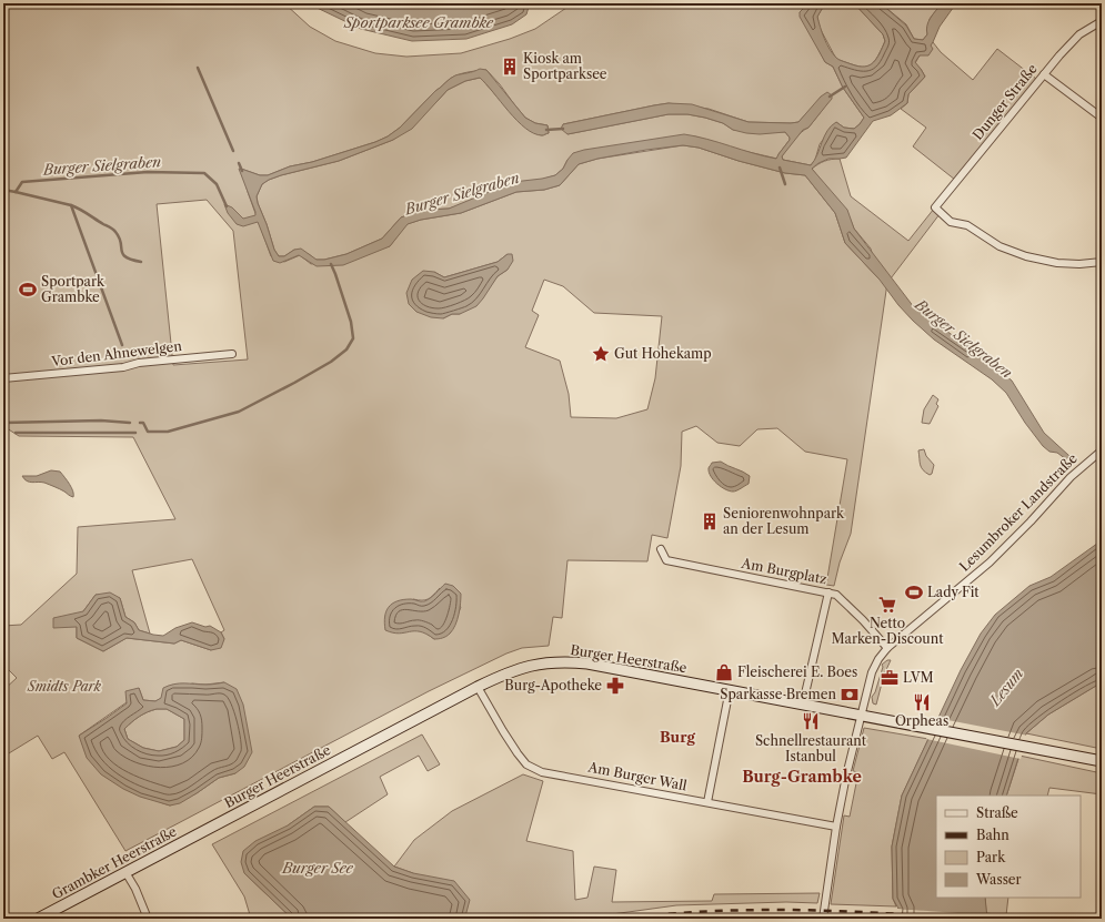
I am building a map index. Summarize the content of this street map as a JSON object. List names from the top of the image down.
{
  "streets": {
    "main road": ["Burger Heerstraße", "Grambker Heerstraße"],
    "street": [
      "Dunger Straße",
      "Vor den Ahnewelgen",
      "Lesumbroker Landstraße",
      "Am Burgplatz",
      "Am Burger Wall"
    ]
  },
  "crossings": [
    ["Lesumbroker Landstraße", "Am Burgplatz"],
    ["Lesumbroker Landstraße", "Burger Heerstraße"],
    ["Lesumbroker Landstraße", "Am Burger Wall"],
    ["Burger Heerstraße", "Am Burger Wall"],
    ["Burger Heerstraße", "Grambker Heerstraße"]
  ],
  "districts": ["Burg", "Burg-Grambke"],
  "water": [
    "Sportparksee Grambke",
    "Burger Sielgraben",
    "Lesum",
    "Burger See"
  ],
  "parks": ["Smidts Park"],
  "places": {
    "building": ["Kiosk am Sportparksee", "Seniorenwohnpark an der Lesum"],
    "sports": ["Sportpark Grambke", "Lady Fit"],
    "place": ["Gut Hohekamp"],
    "supermarket": ["Netto Marken-Discount"],
    "shop": ["Fleischerei E. Boes"],
    "office": ["LVM"],
    "pharmacy": ["Burg-Apotheke"],
    "bank": ["Sparkasse Bremen"],
    "restaurant": ["Orpheas", "Schnellrestaurant Istanbul"]
  },
  "legend": [
    "Straße",
    "Bahn",
    "Park",
    "Wasser"
  ]
}
